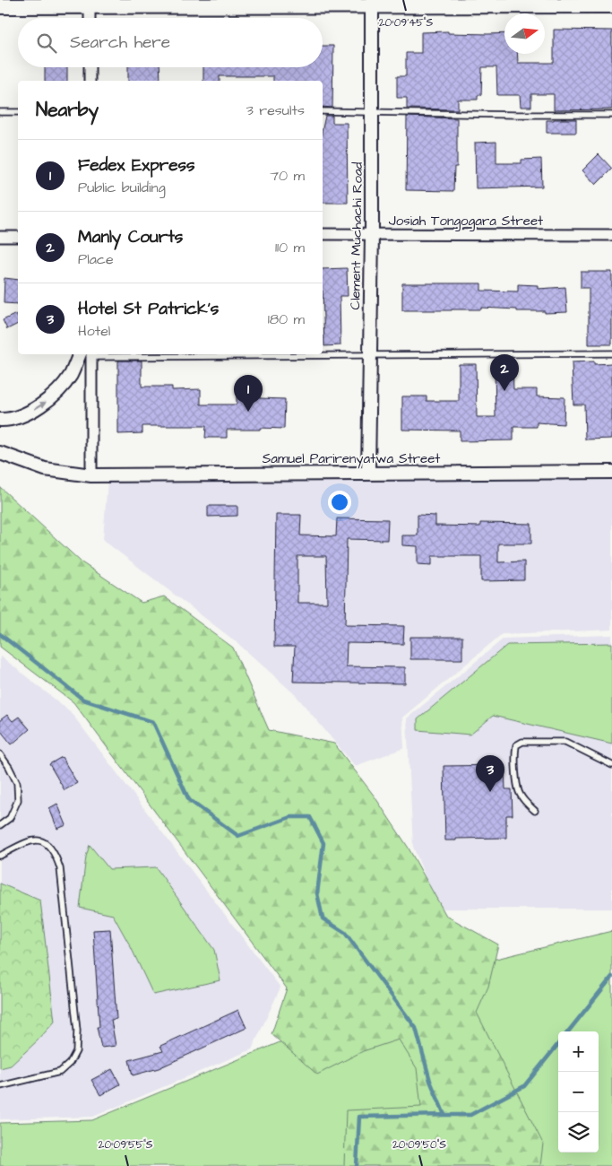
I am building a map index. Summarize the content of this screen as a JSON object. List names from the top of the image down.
{
  "streets": {
    "street": ["Josiah Tongogara Street", "Clement Muchachi Road", "Samuel Parirenyatwa Street"]
  },
  "crossings": [
    ["Josiah Tongogara Street", "Clement Muchachi Road"],
    ["Clement Muchachi Road", "Samuel Parirenyatwa Street"]
  ],
  "north": "right",
  "page": {
    "search": "Search here",
    "heading": ["Nearby", "3 results"],
    "list": [
      {
        "mark": "1",
        "name": "Fedex Express",
        "note": "Public building",
        "value": "70 m"
      },
      {
        "mark": "2",
        "name": "Manly Courts",
        "note": "Place",
        "value": "110 m"
      },
      {
        "mark": "3",
        "name": "Hotel St Patrick's",
        "note": "Hotel",
        "value": "180 m"
      }
    ],
    "pins": ["2", "1", "3"],
    "map_buttons": ["+", "−"]
  },
  "coordinates": ["20°09'45\"S", "20°09'55\"S", "20°09'50\"S"]
}
